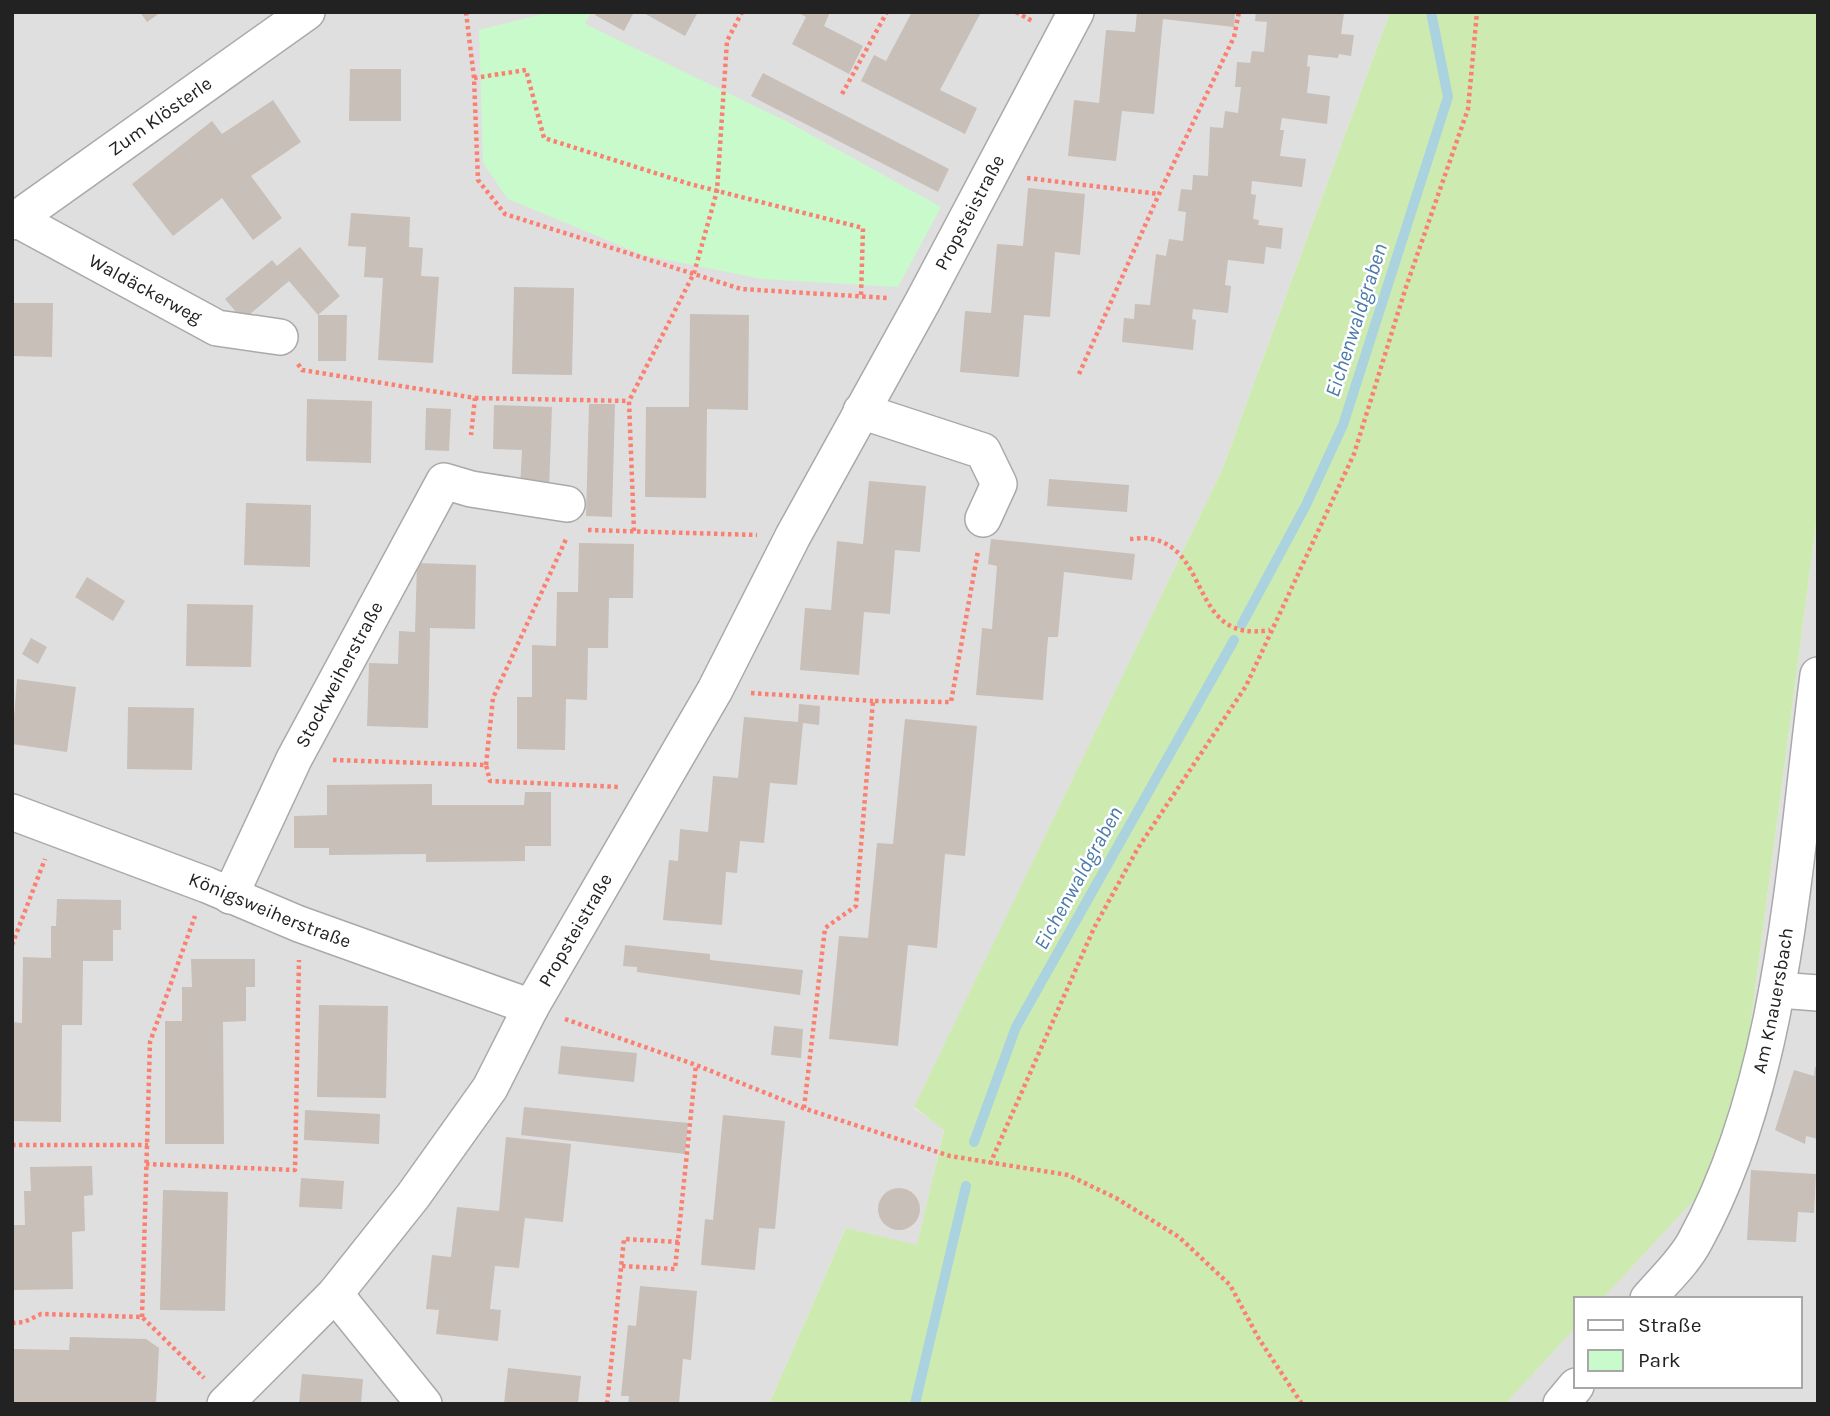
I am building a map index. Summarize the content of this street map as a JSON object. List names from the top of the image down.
{
  "streets": {
    "street": [
      "Zum Klösterle",
      "Propsteistraße",
      "Waldäckerweg",
      "Stockweiherstraße",
      "Königsweiherstraße",
      "Am Knauersbach"
    ]
  },
  "crossings": [
    ["Zum Klösterle", "Waldäckerweg"],
    ["Propsteistraße", "Königsweiherstraße"],
    ["Stockweiherstraße", "Königsweiherstraße"]
  ],
  "water": ["Eichenwaldgraben"],
  "legend": ["Straße", "Park"]
}
